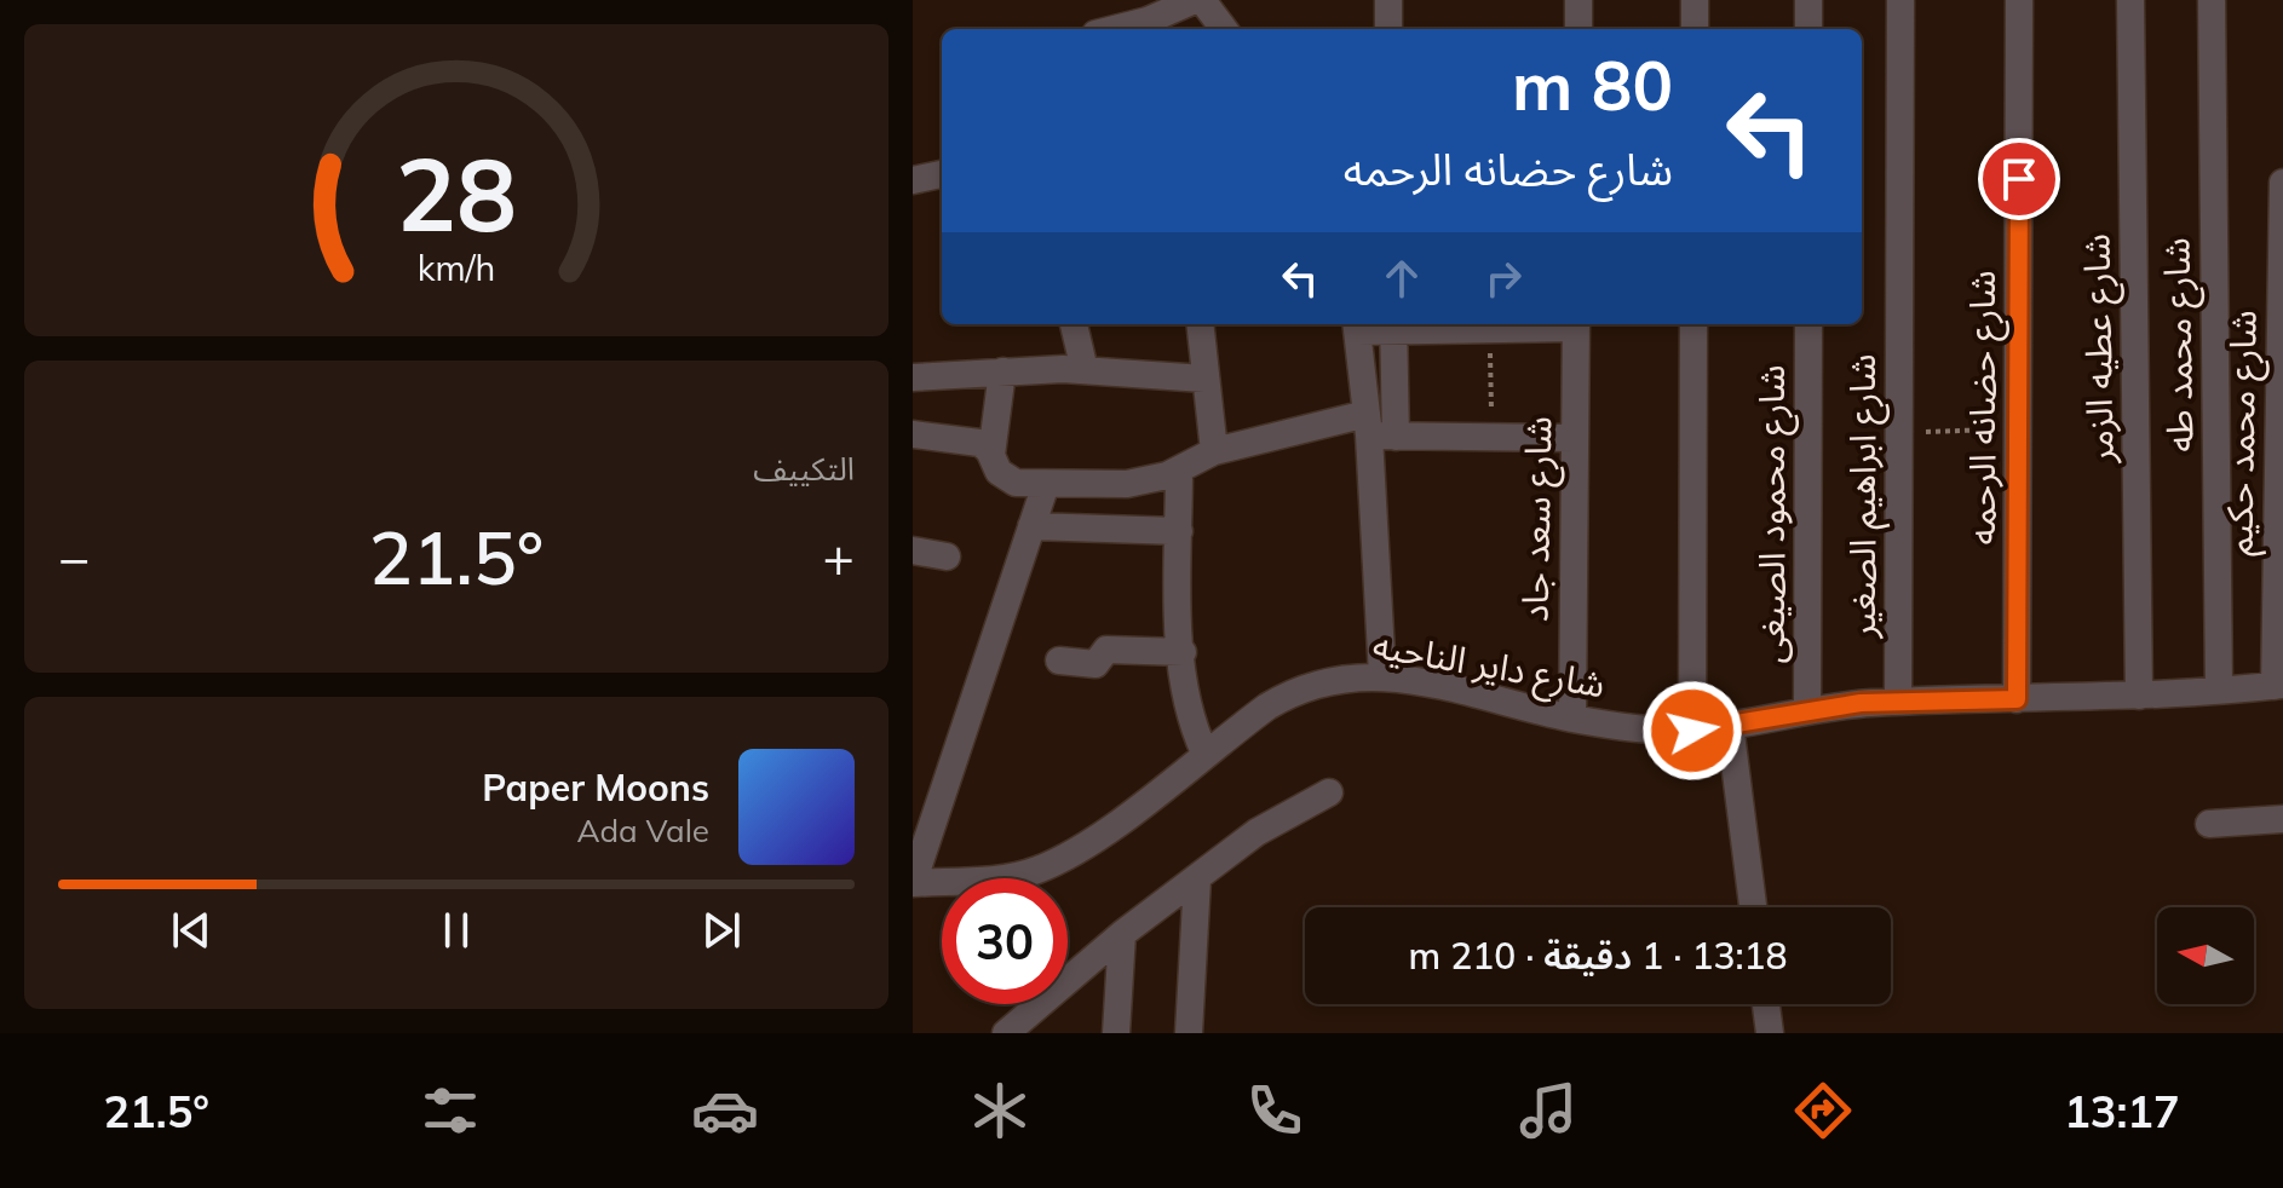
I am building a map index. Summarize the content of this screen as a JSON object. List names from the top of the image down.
{
  "streets": {
    "street": [
      "شارع محمد طه",
      "شارع عطيه الزمر",
      "شارع حضانه الرحمه",
      "شارع محمد حكيم",
      "شارع ابراهيم الصغير",
      "شارع محمود الصيغى",
      "شارع سعد جاد",
      "شارع داير الناحيه"
    ]
  },
  "crossings": [
    ["شارع محمد طه", "شارع داير الناحيه"],
    ["شارع عطيه الزمر", "شارع داير الناحيه"],
    ["شارع حضانه الرحمه", "شارع داير الناحيه"],
    ["شارع محمد حكيم", "شارع داير الناحيه"],
    ["شارع ابراهيم الصغير", "شارع داير الناحيه"],
    ["شارع محمود الصيغى", "شارع داير الناحيه"],
    ["شارع سعد جاد", "شارع داير الناحيه"]
  ],
  "north": "left",
  "page": {
    "turn": ["80 m", "شارع حضانه الرحمه"],
    "tile": "التكييف",
    "heat": ["−", "21.5°", "+"],
    "song": ["Paper Moons", "Ada Vale"],
    "limit": "30",
    "trip": "13:18 · 1 دقيقة · 210 m",
    "tabs": ["13:17", "21.5°"],
    "gauge": ["28", "km/h"]
  }
}
